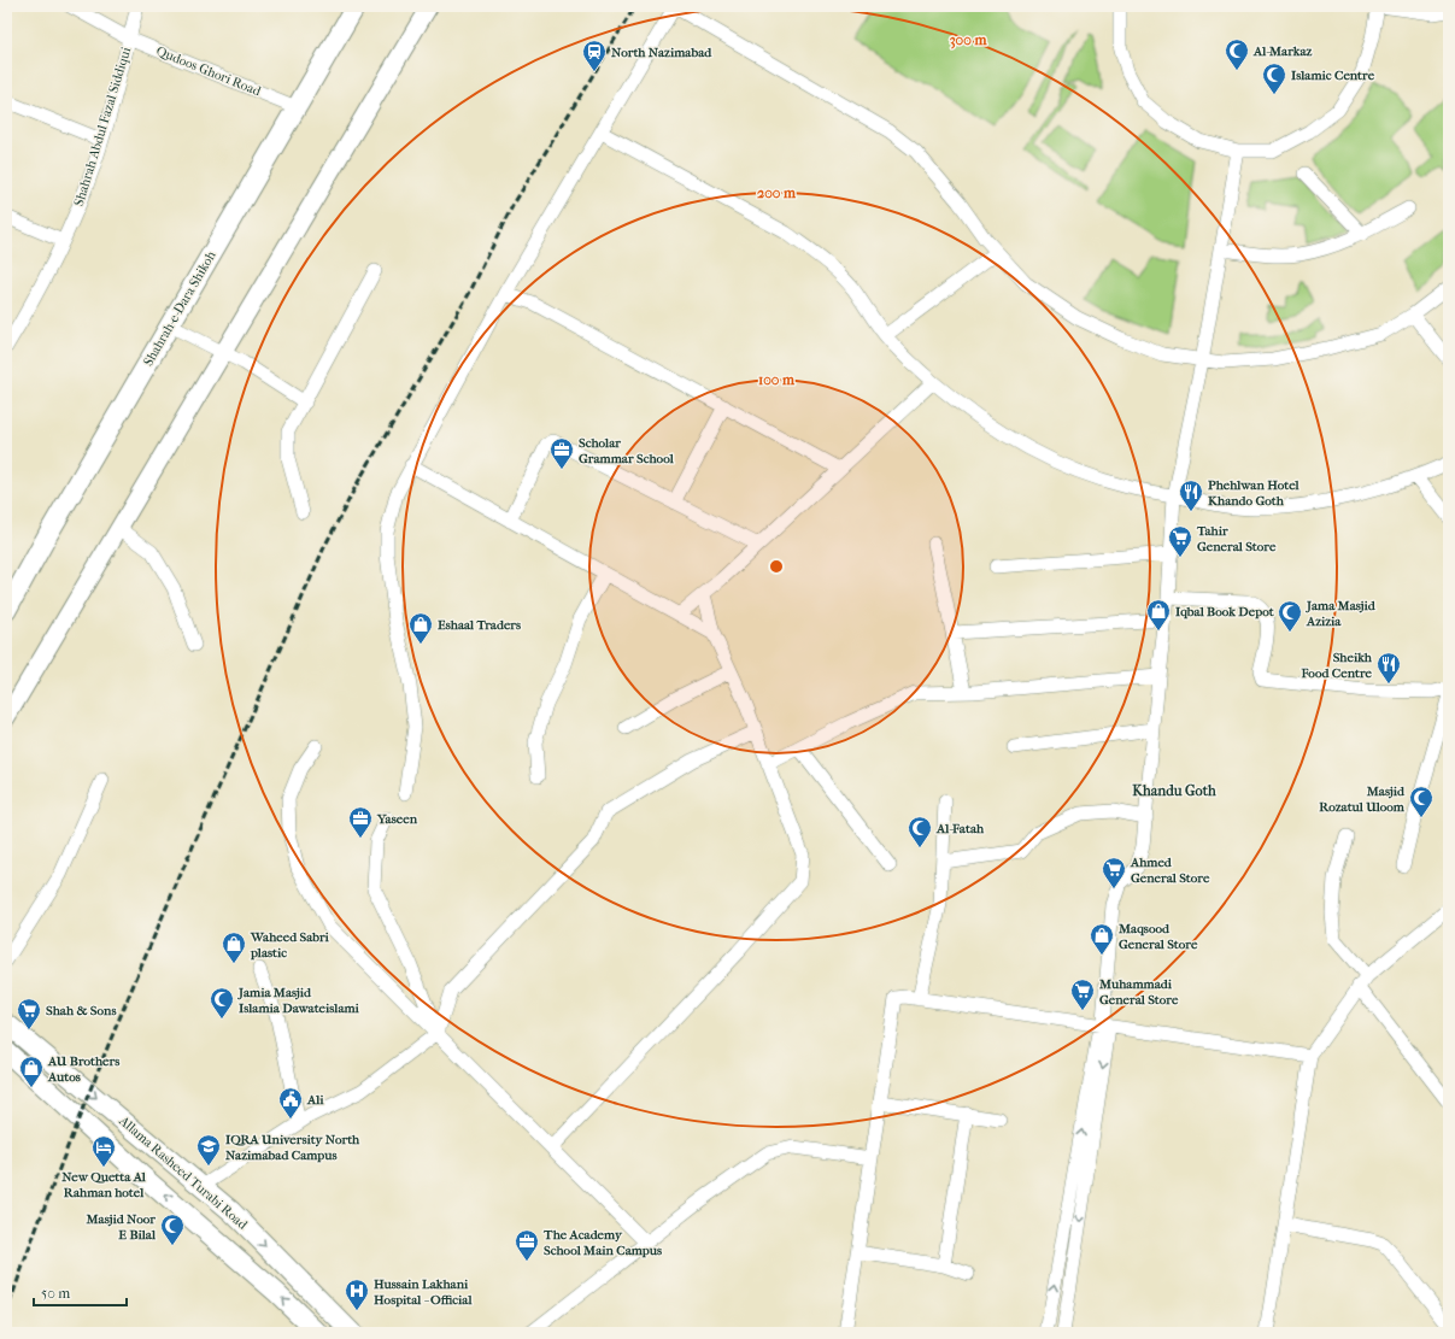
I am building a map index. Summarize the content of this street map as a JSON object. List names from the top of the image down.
{
  "streets": {
    "main road": ["Shahrah-e-Dara Shikoh", "Allama Rasheed Turabi Road"],
    "street": ["Qudoos Ghori Road", "Shahrah Abdul Fazal Siddiqui"]
  },
  "crossings": [
    ["Qudoos Ghori Road", "Shahrah Abdul Fazal Siddiqui"],
    ["Qudoos Ghori Road", "Shahrah-e-Dara Shikoh"]
  ],
  "districts": ["Khandu Goth"],
  "places": {
    "mosque": [
      "Al-Markaz",
      "Islamic Centre",
      "Jama Masjid Azizia",
      "Masjid Rozatul Uloom",
      "Al-Fatah",
      "Jamia Masjid Islamia Dawateislami",
      "Masjid Noor E Bilal"
    ],
    "station": ["North Nazimabad"],
    "office": ["Scholar Grammar School", "Yaseen", "The Academy School Main Campus"],
    "restaurant": ["Phehlwan Hotel Khando Goth", "Sheikh Food Centre"],
    "supermarket": [
      "Tahir General Store",
      "Ahmed General Store",
      "Muhammadi General Store",
      "Shah & Sons"
    ],
    "shop": [
      "Iqbal Book Depot",
      "Eshaal Traders",
      "Maqsood General Store",
      "Waheed Sabri plastic",
      "AU Brothers Autos"
    ],
    "public building": ["Ali"],
    "school or university": ["IQRA University North Nazimabad Campus"],
    "hotel": ["New Quetta Al Rahman hotel"],
    "hospital": ["Hussain Lakhani Hospital - Official"]
  },
  "scale_bar": "50 m",
  "rings": ["300 m", "200 m", "100 m"]
}
